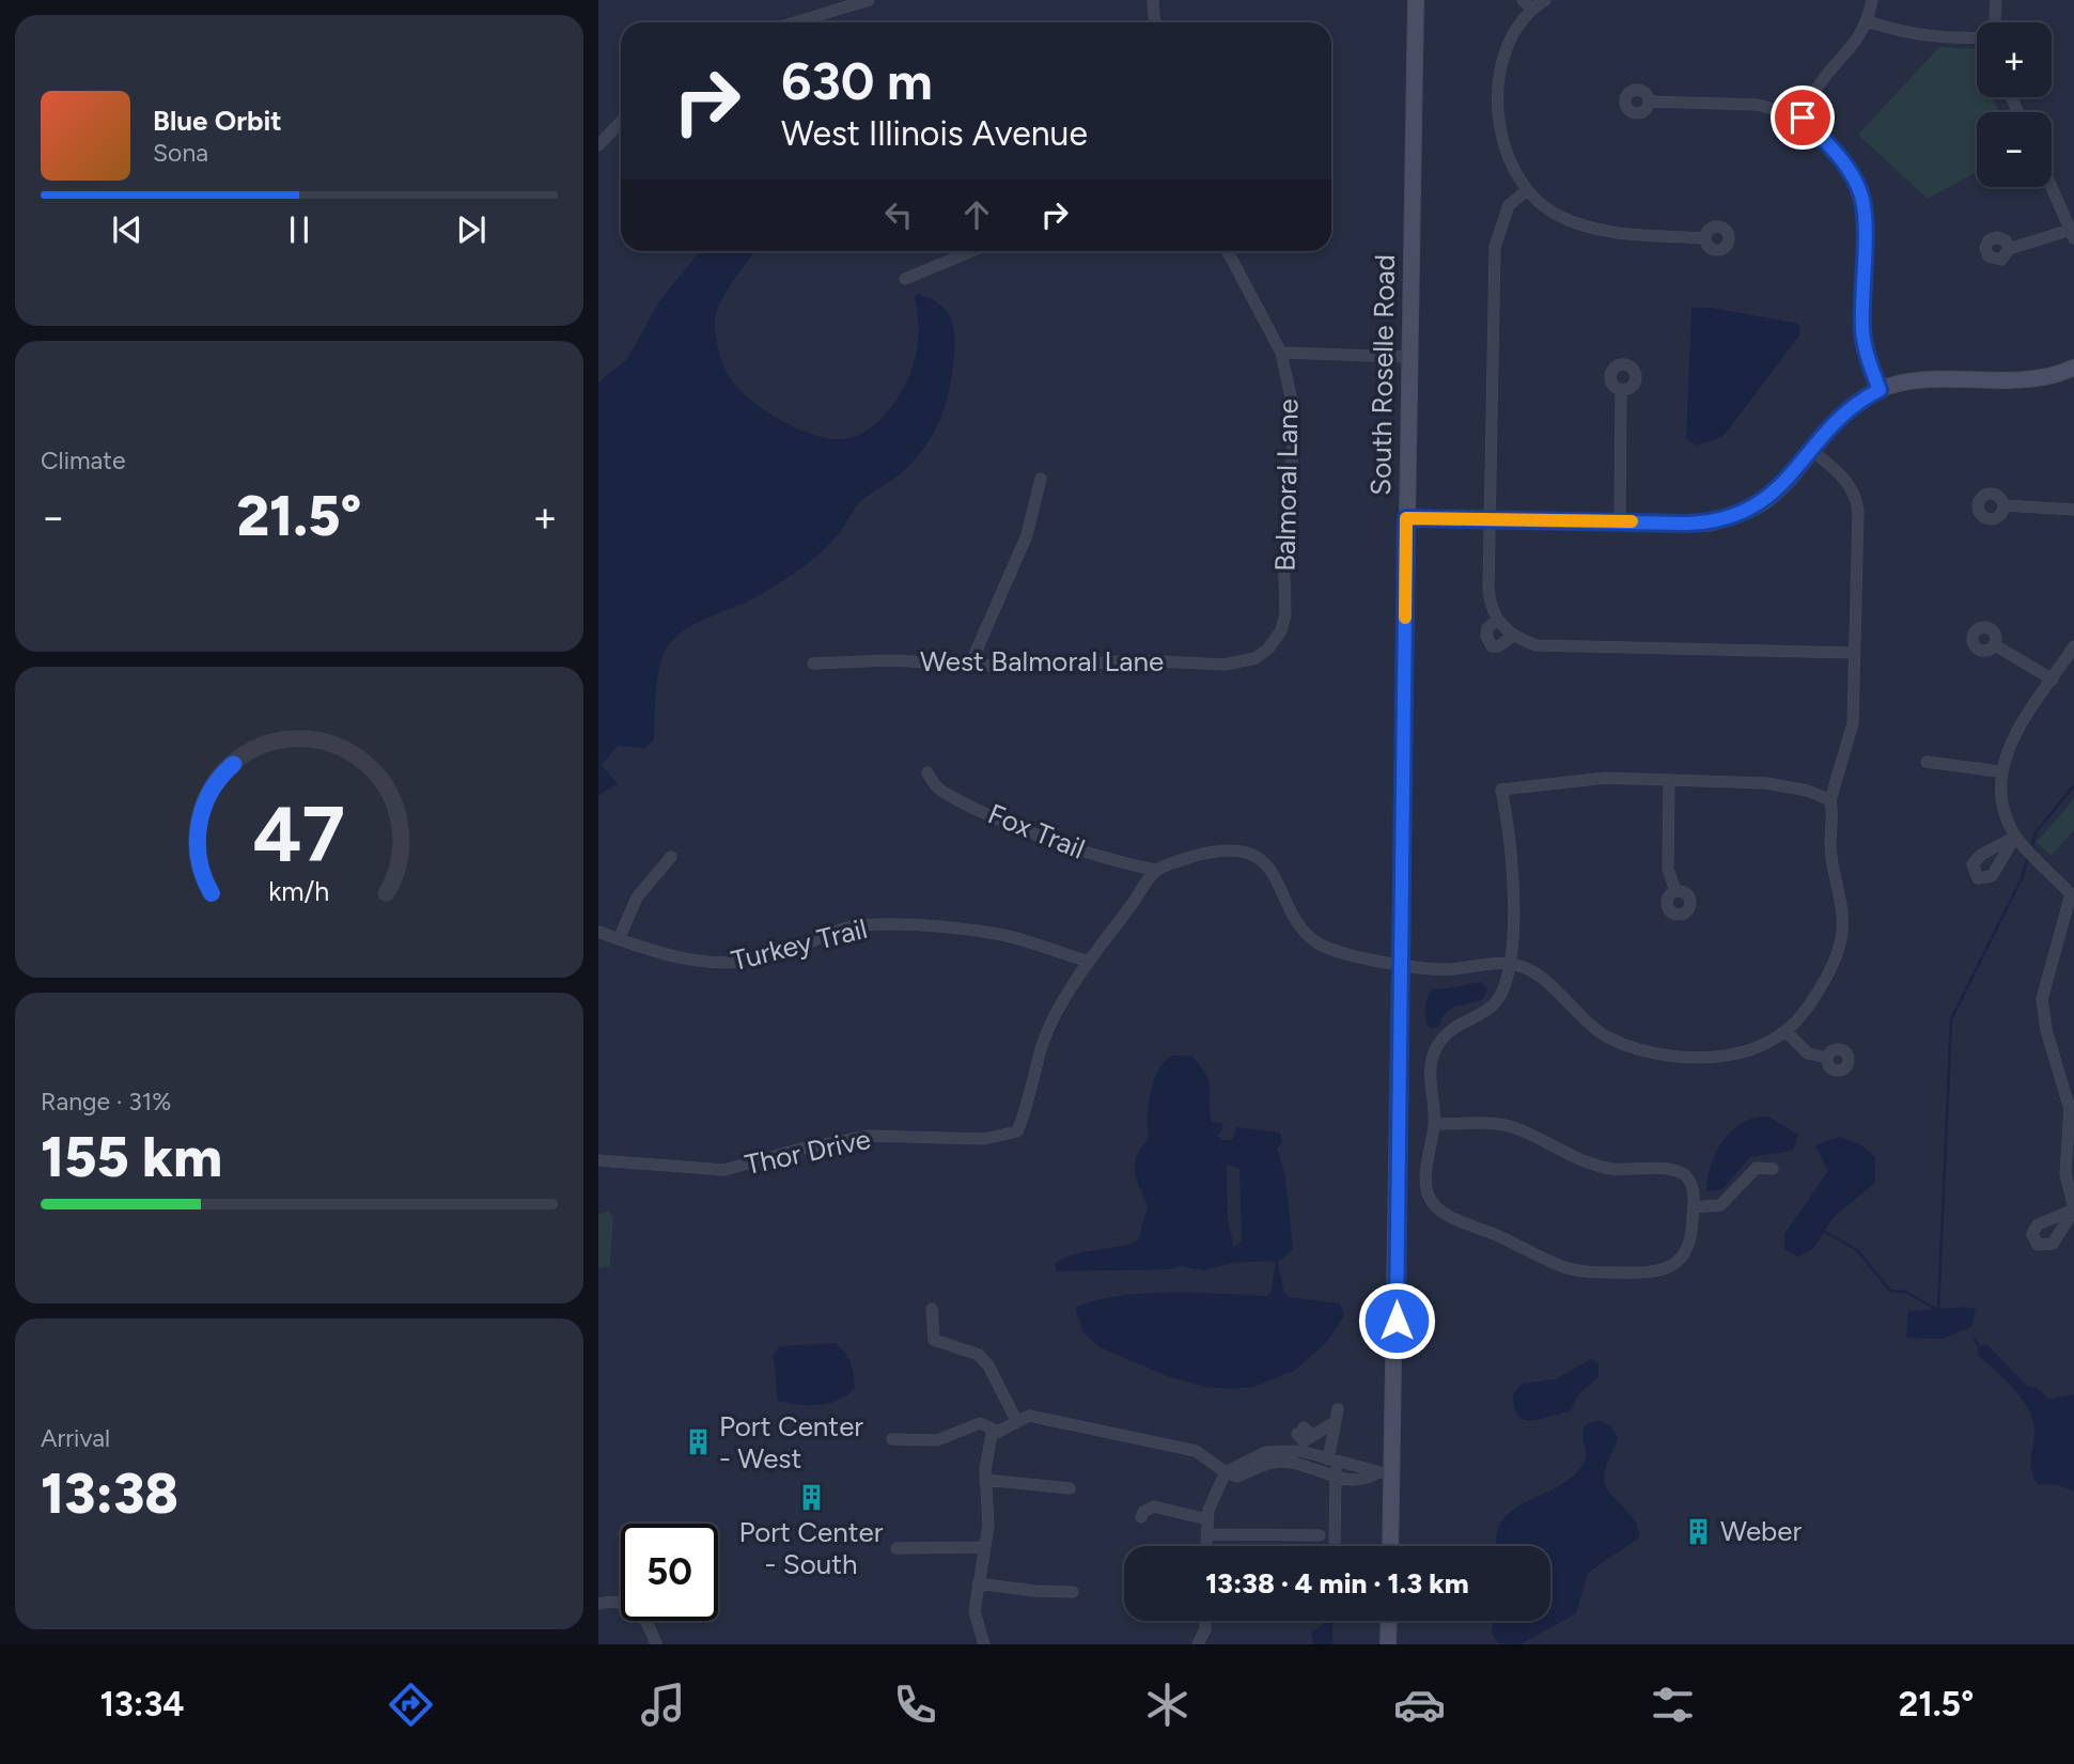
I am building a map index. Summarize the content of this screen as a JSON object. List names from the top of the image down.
{
  "streets": {
    "main road": ["South Roselle Road"],
    "street": [
      "Balmoral Lane",
      "West Balmoral Lane",
      "Fox Trail",
      "Turkey Trail",
      "Thor Drive"
    ]
  },
  "crossings": [
    ["Balmoral Lane", "West Balmoral Lane"],
    ["Turkey Trail", "Thor Drive"]
  ],
  "places": {
    "building": ["Port Center - West", "Port Center - South", "Weber"]
  },
  "page": {
    "map_buttons": ["+", "−"],
    "turn": ["630 m", "West Illinois Avenue"],
    "song": ["Blue Orbit", "Sona"],
    "tile": [
      "Climate",
      ["Range · 31%", "155 km"],
      ["Arrival", "13:38"]
    ],
    "heat": ["−", "21.5°", "+"],
    "limit": "50",
    "trip": "13:38 · 4 min · 1.3 km",
    "tabs": ["13:34", "21.5°"],
    "gauge": ["47", "km/h"]
  }
}
